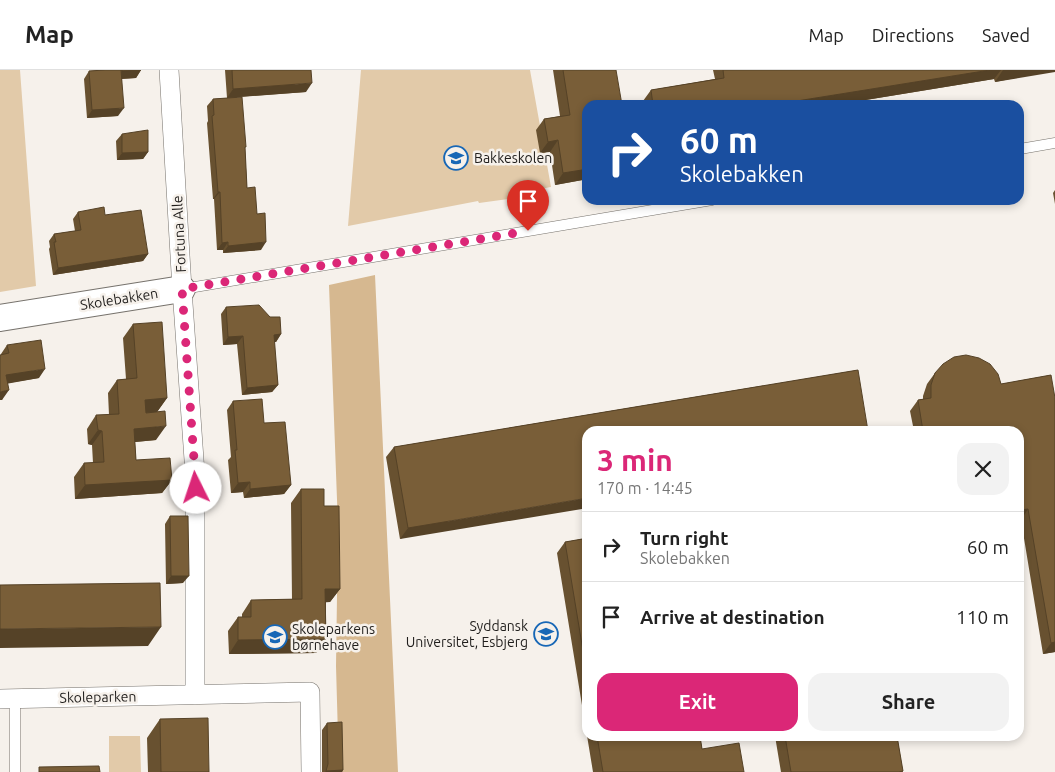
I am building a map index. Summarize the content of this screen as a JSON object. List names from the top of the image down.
{
  "streets": {
    "street": ["Fortuna Alle", "Skolebakken", "Skoleparken"]
  },
  "crossings": [
    ["Fortuna Alle", "Skolebakken"]
  ],
  "places": {
    "school or university": ["Bakkeskolen", "Syddansk Universitet, Esbjerg", "Skoleparkens børnehave"]
  },
  "page": {
    "header": "Map",
    "nav": ["Map", "Directions", "Saved"],
    "turn": ["60 m", "Skolebakken"],
    "heading": ["3 min", "170 m · 14:45"],
    "list": [
      {
        "name": "Turn right",
        "note": "Skolebakken",
        "value": "60 m"
      },
      {
        "name": "Arrive at destination",
        "value": "110 m"
      }
    ],
    "buttons": ["Exit", "Share"]
  }
}
